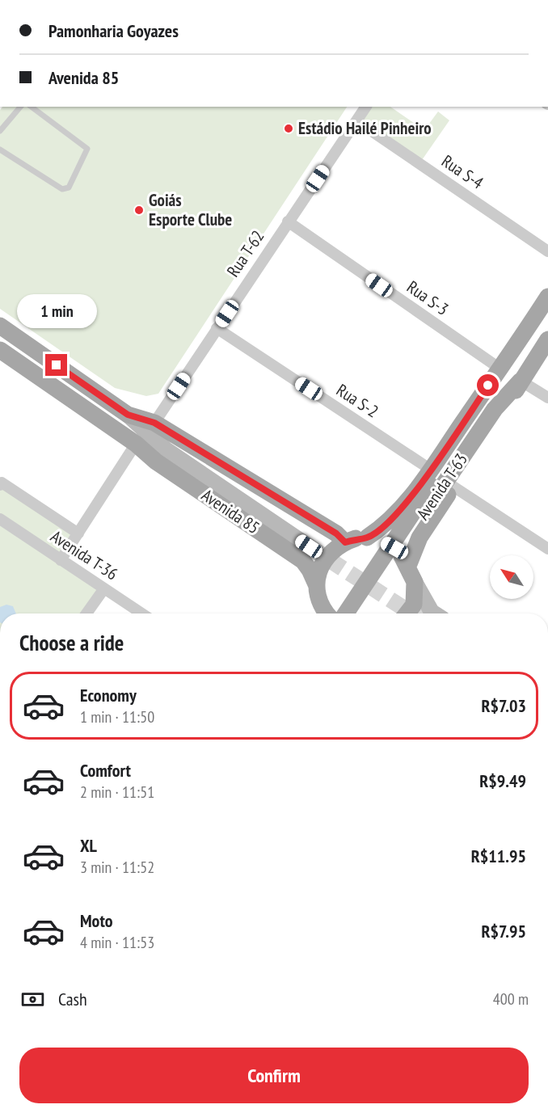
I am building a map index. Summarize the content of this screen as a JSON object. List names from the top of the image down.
{
  "streets": {
    "main road": ["Avenida T-63", "Avenida 85"],
    "street": [
      "Rua S-4",
      "Rua T-62",
      "Rua S-3",
      "Rua S-2",
      "Avenida T-36"
    ]
  },
  "crossings": [
    ["Rua S-4", "Rua T-62"],
    ["Rua T-62", "Rua S-3"],
    ["Rua T-62", "Rua S-2"],
    ["Rua T-62", "Avenida 85"],
    ["Rua S-3", "Avenida T-63"],
    ["Rua S-2", "Avenida T-63"]
  ],
  "places": ["Estádio Hailé Pinheiro", "Goiás Esporte Clube"],
  "north": "top left",
  "page": {
    "banner": ["Pamonharia Goyazes", "Avenida 85"],
    "bubble": "1 min",
    "heading": "Choose a ride",
    "list": [
      {
        "name": "Economy",
        "note": "1 min · 11:50",
        "value": "R$7.03"
      },
      {
        "name": "Comfort",
        "note": "2 min · 11:51",
        "value": "R$9.49"
      },
      {
        "name": "XL",
        "note": "3 min · 11:52",
        "value": "R$11.95"
      },
      {
        "name": "Moto",
        "note": "4 min · 11:53",
        "value": "R$7.95"
      }
    ],
    "pay": ["Cash", "400 m"],
    "buttons": "Confirm"
  }
}
